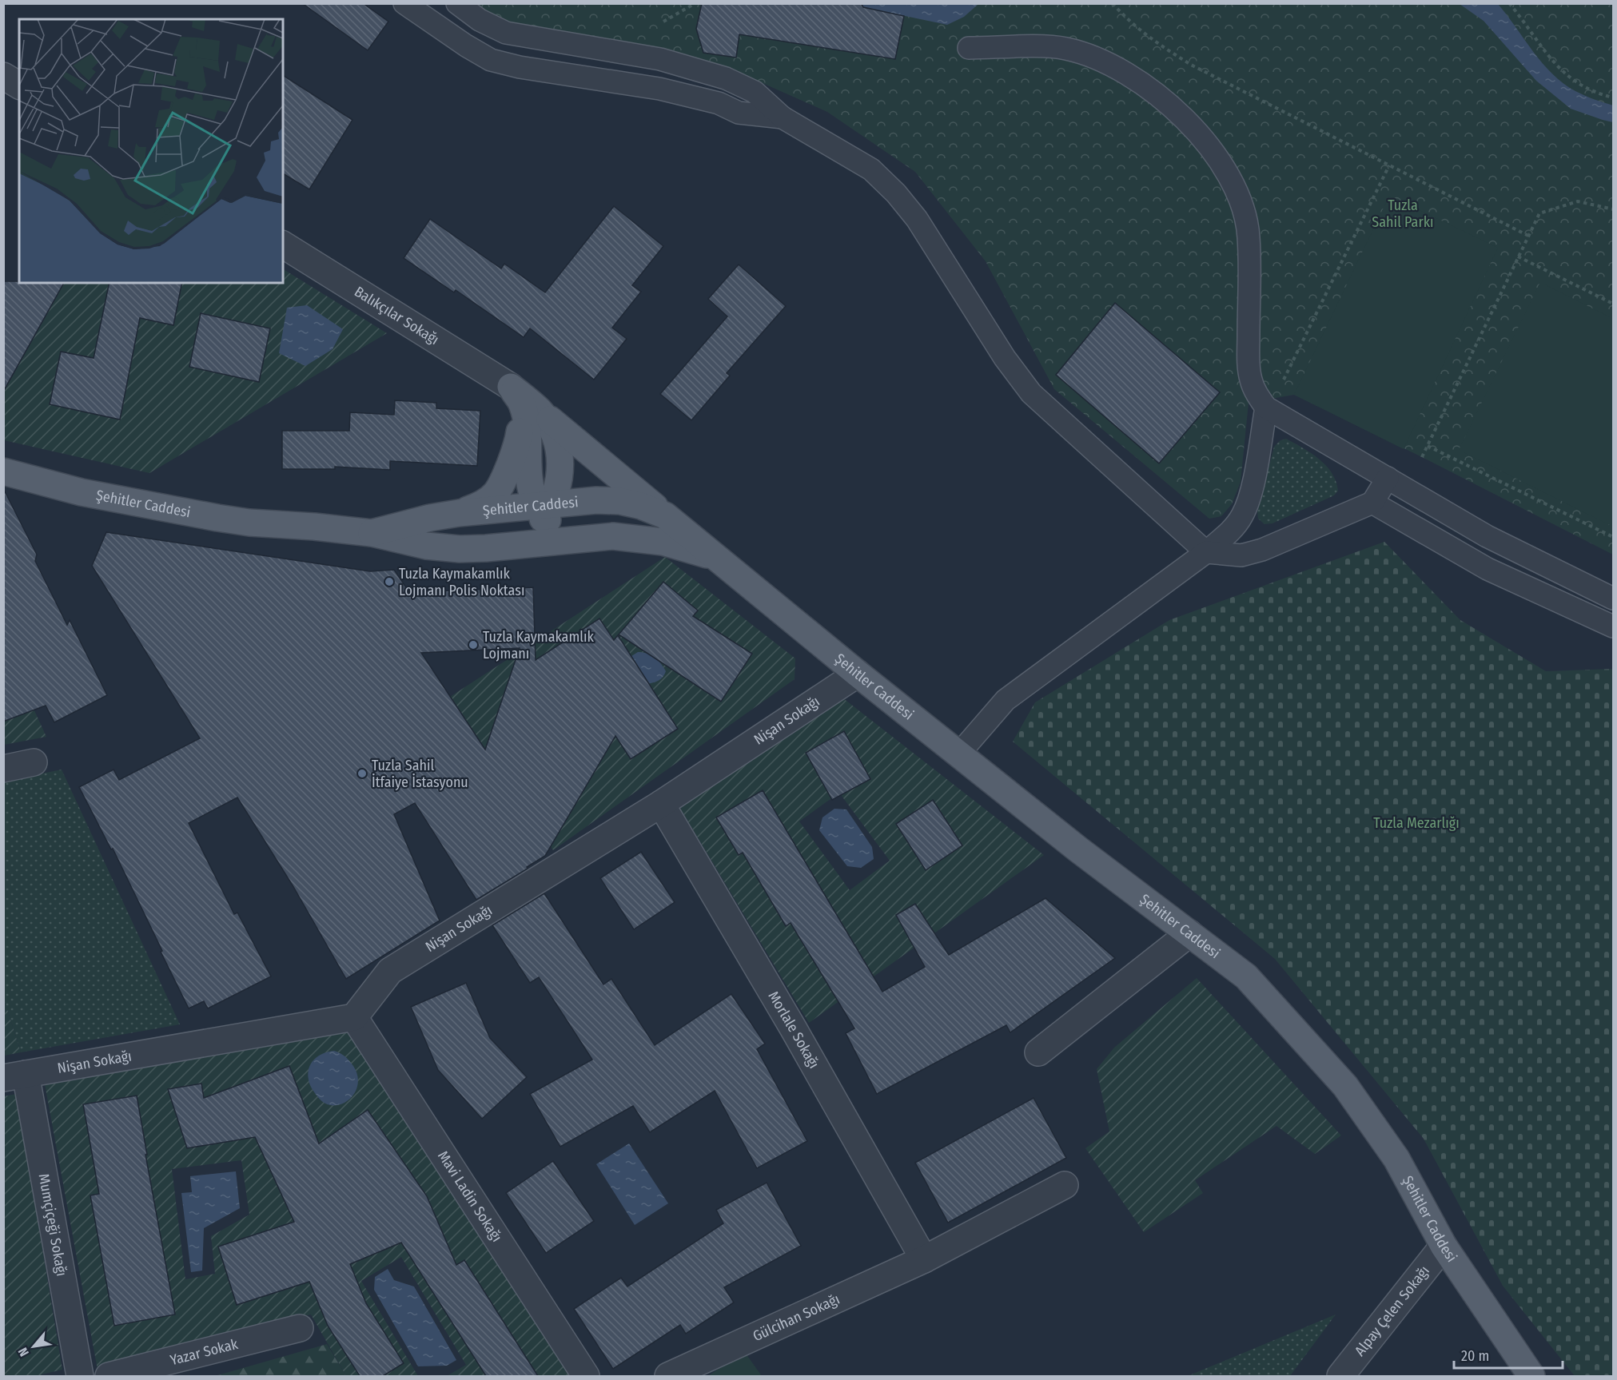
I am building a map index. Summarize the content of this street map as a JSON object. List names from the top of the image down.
{
  "streets": {
    "main road": ["Şehitler Caddesi"],
    "street": [
      "Balıkçılar Sokağı",
      "Nişan Sokağı",
      "Morlale Sokağı",
      "Mavi Ladin Sokağı",
      "Mumçiçeği Sokağı",
      "Alpay Çelen Sokağı",
      "Gülcihan Sokağı",
      "Yazar Sokak"
    ]
  },
  "crossings": [
    ["Şehitler Caddesi", "Nişan Sokağı"],
    ["Şehitler Caddesi", "Alpay Çelen Sokağı"],
    ["Nişan Sokağı", "Morlale Sokağı"],
    ["Nişan Sokağı", "Mavi Ladin Sokağı"],
    ["Nişan Sokağı", "Mumçiçeği Sokağı"],
    ["Morlale Sokağı", "Gülcihan Sokağı"]
  ],
  "parks": ["Tuzla Sahil Parkı", "Tuzla Mezarlığı"],
  "places": ["Tuzla Kaymakamlık Lojmanı Polis Noktası", "Tuzla Kaymakamlık Lojmanı", "Tuzla Sahil İtfaiye İstasyonu"],
  "scale_bar": "20 m",
  "north": "bottom left"
}
